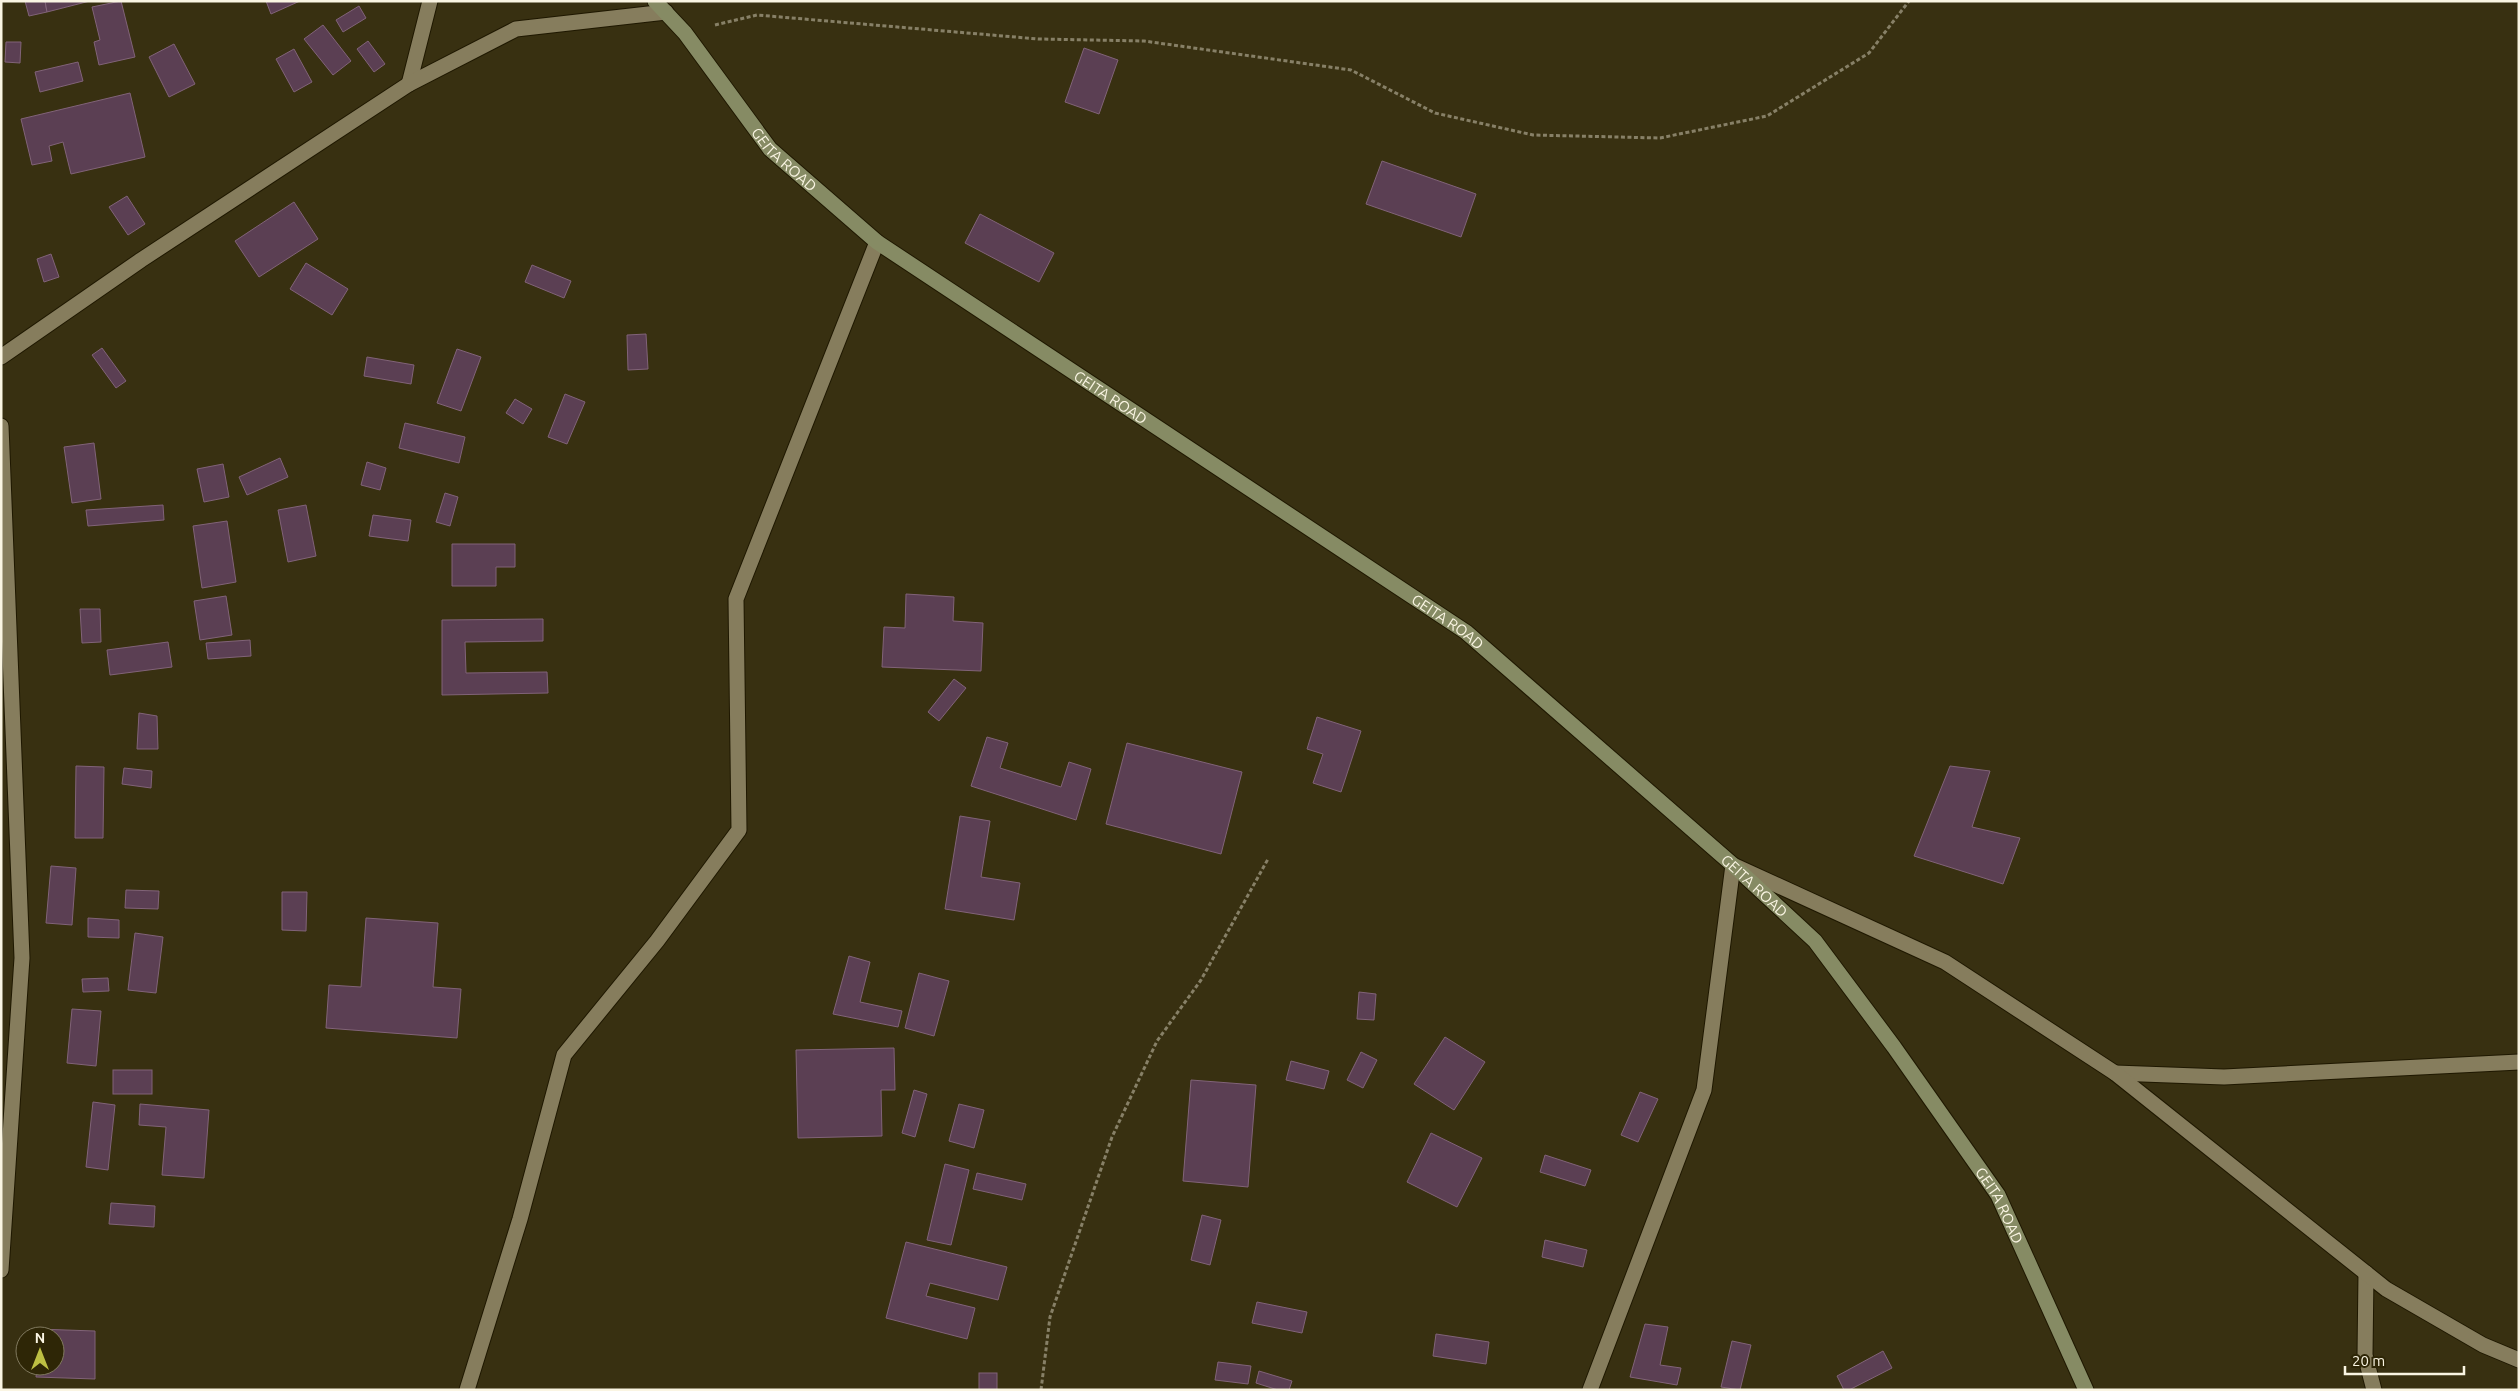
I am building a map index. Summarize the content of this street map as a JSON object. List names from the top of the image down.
{
  "streets": {
    "main road": ["GEITA ROAD"]
  },
  "scale_bar": "20 m",
  "north": "top"
}
